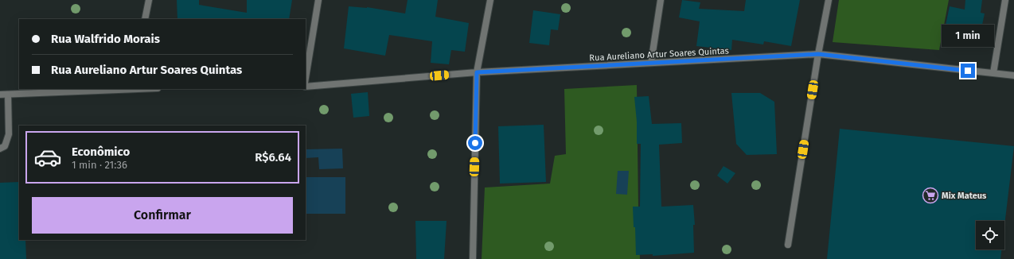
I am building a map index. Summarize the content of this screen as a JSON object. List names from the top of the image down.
{
  "streets": {
    "street": ["Rua Aureliano Artur Soares Quintas"]
  },
  "places": {
    "supermarket": ["Mix Mateus"]
  },
  "page": {
    "banner": ["Rua Walfrido Morais", "Rua Aureliano Artur Soares Quintas"],
    "bubble": "1 min",
    "list": [
      {
        "name": "Econômico",
        "note": "1 min · 21:36",
        "value": "R$6.64"
      }
    ],
    "buttons": "Confirmar"
  }
}
